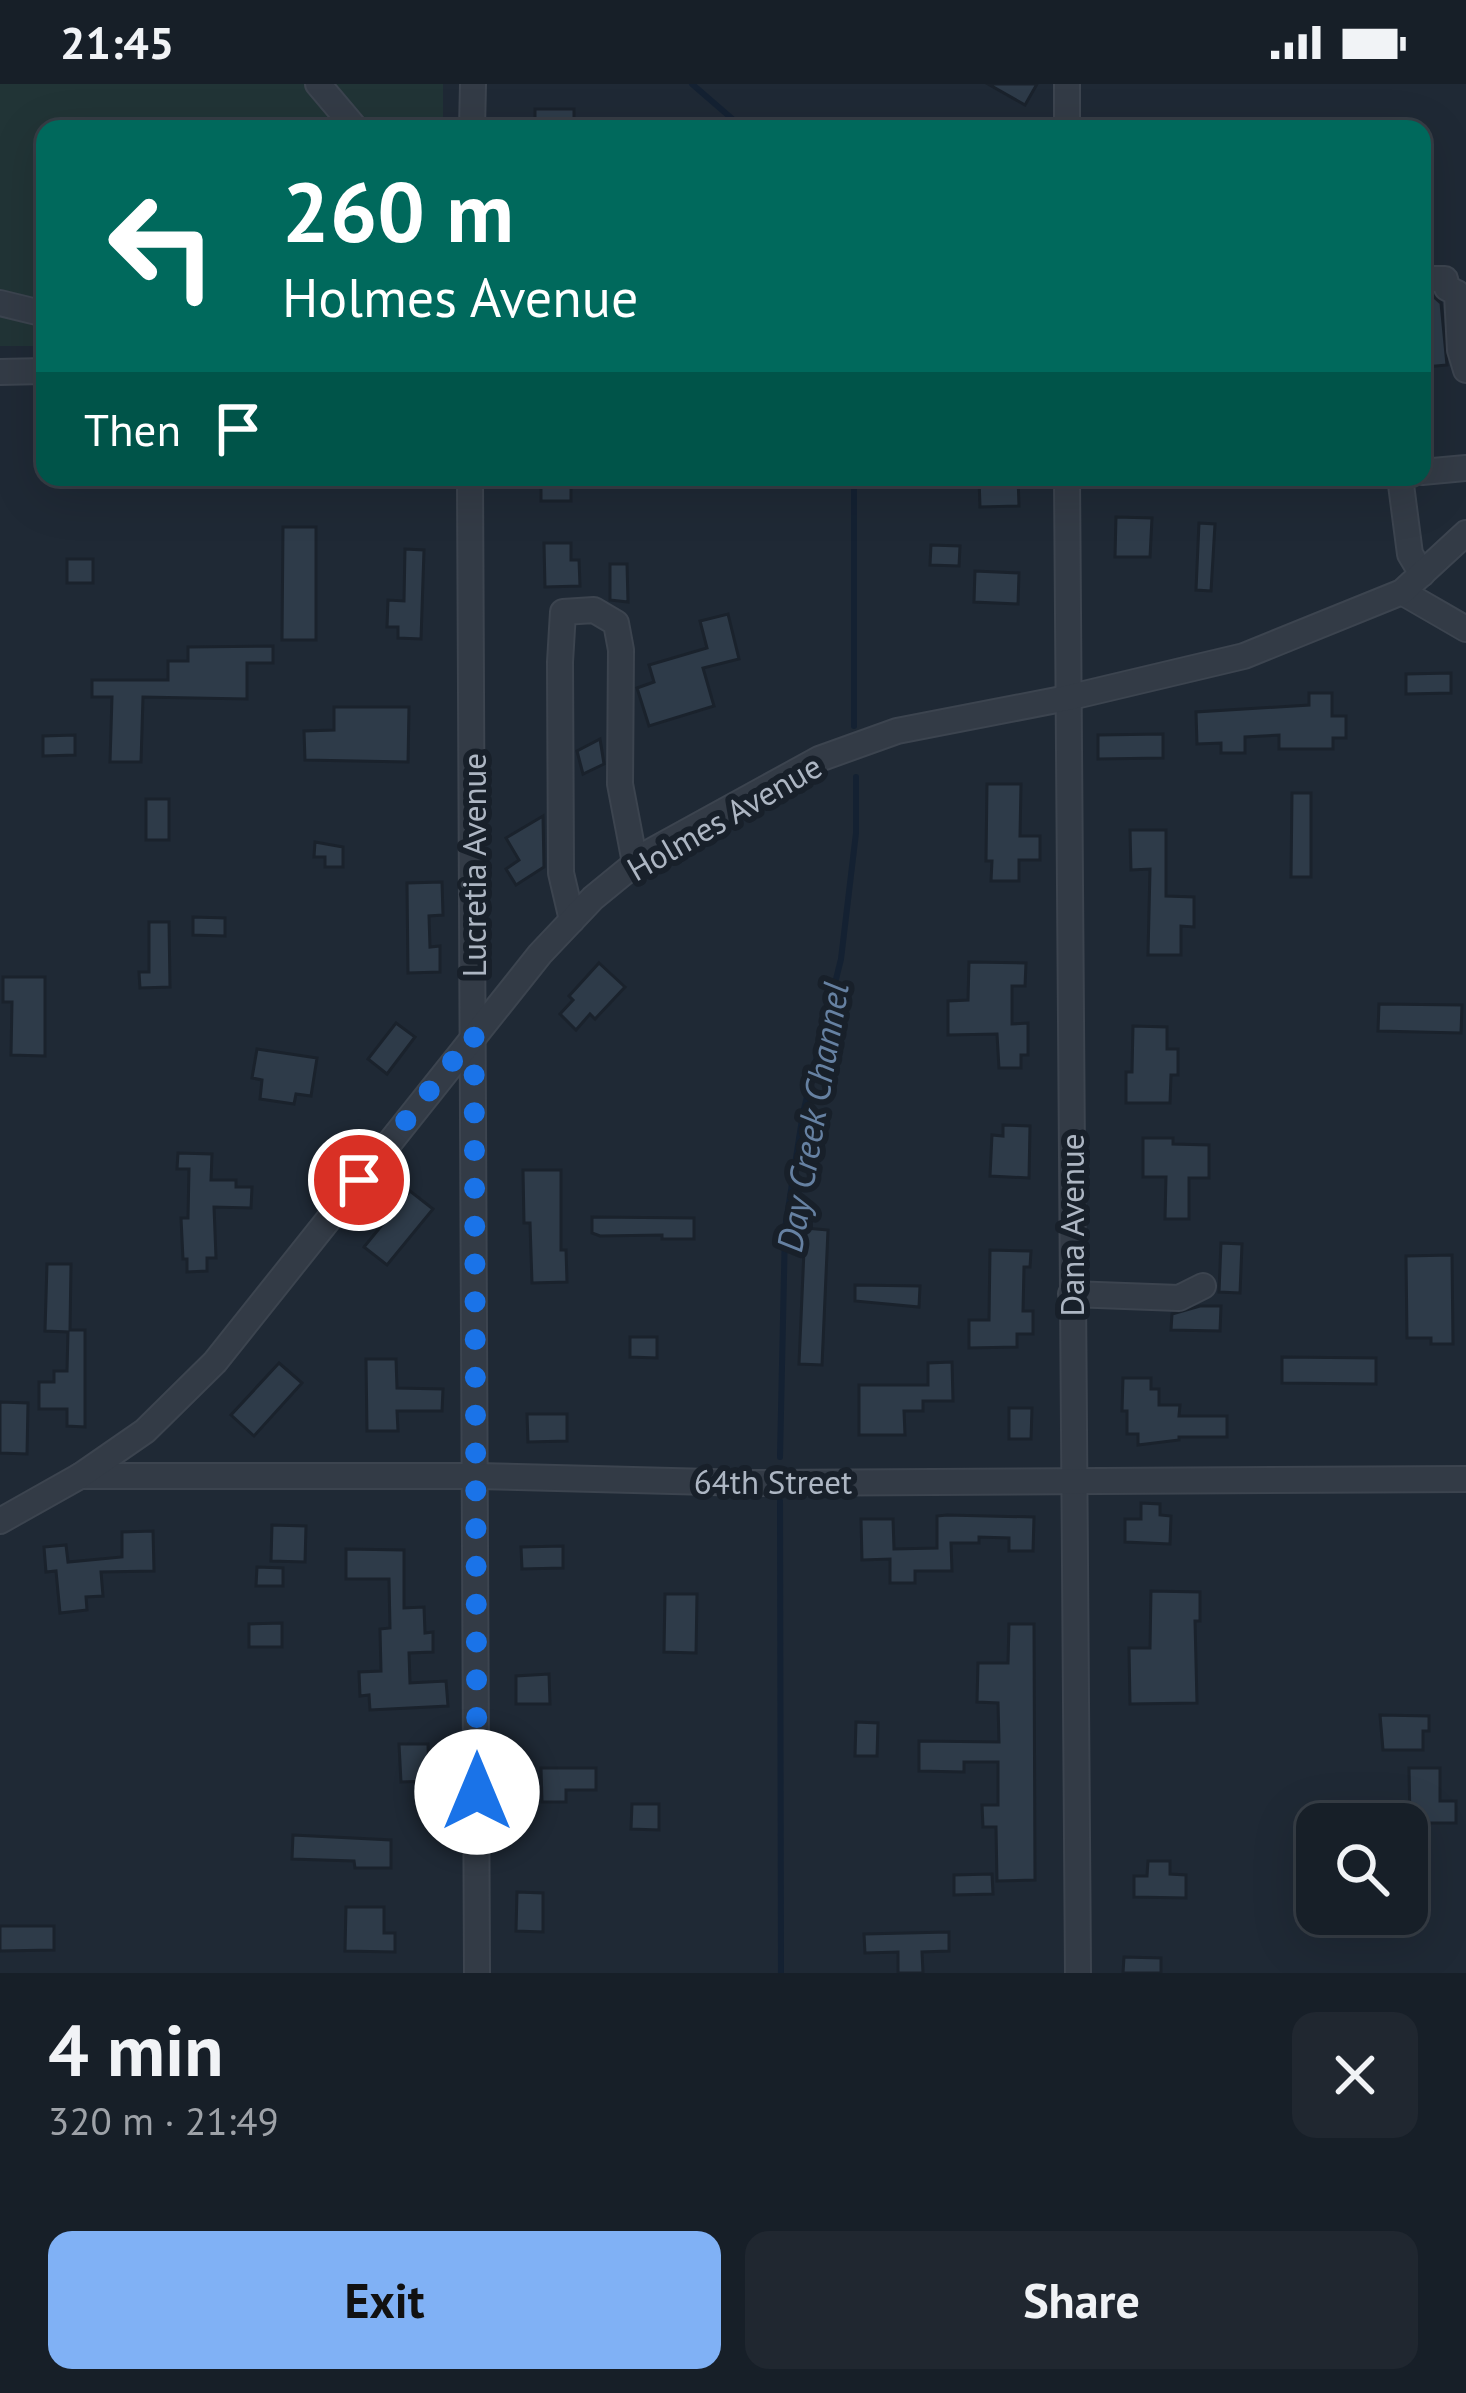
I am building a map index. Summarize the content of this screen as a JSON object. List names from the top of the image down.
{
  "streets": {
    "street": [
      "Holmes Avenue",
      "Lucretia Avenue",
      "Dana Avenue",
      "64th Street"
    ]
  },
  "crossings": [
    ["Holmes Avenue", "Lucretia Avenue"],
    ["Holmes Avenue", "Dana Avenue"],
    ["Holmes Avenue", "64th Street"],
    ["Lucretia Avenue", "64th Street"],
    ["Dana Avenue", "64th Street"]
  ],
  "water": ["Day Creek Channel"],
  "page": {
    "status": "21:45",
    "turn": ["260 m", "Holmes Avenue"],
    "then": "Then",
    "heading": ["4 min", "320 m · 21:49"],
    "buttons": ["Exit", "Share"]
  }
}
